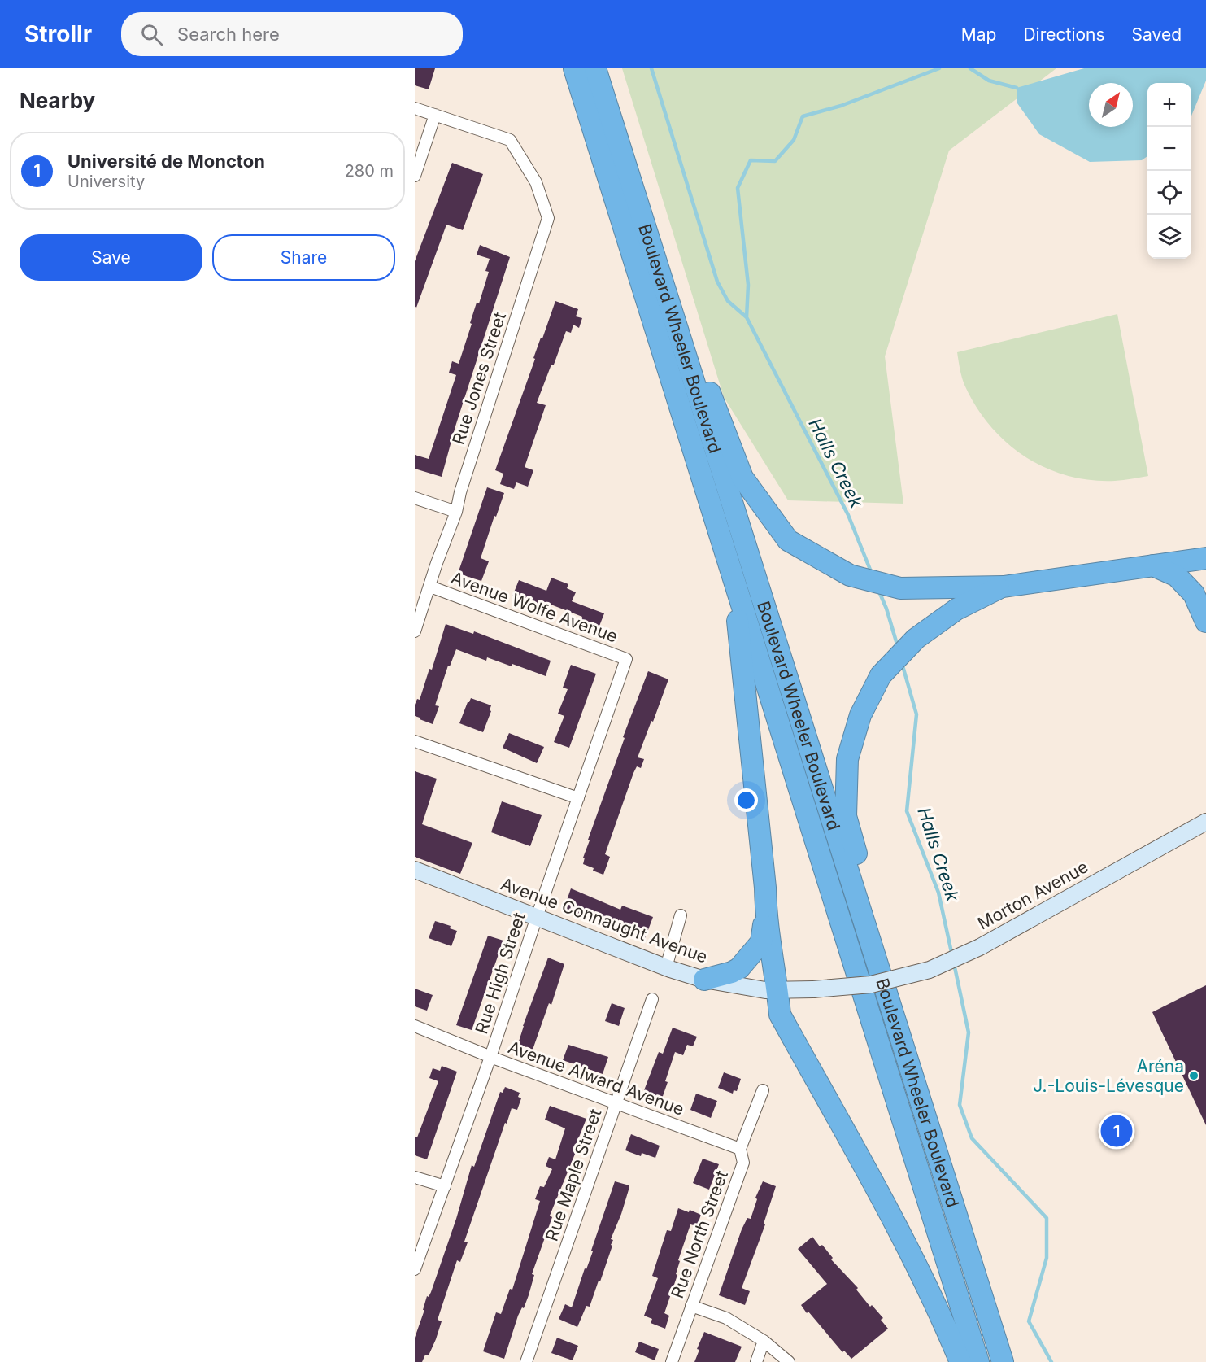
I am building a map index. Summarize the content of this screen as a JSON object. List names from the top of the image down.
{
  "streets": {
    "highway": ["Boulevard Wheeler Boulevard"],
    "street": [
      "Rue Jones Street",
      "Avenue Wolfe Avenue",
      "Morton Avenue",
      "Avenue Connaught Avenue",
      "Rue High Street",
      "Avenue Alward Avenue",
      "Rue Maple Street",
      "Rue North Street"
    ]
  },
  "crossings": [
    ["Rue Jones Street", "Avenue Wolfe Avenue"],
    ["Avenue Wolfe Avenue", "Rue High Street"],
    ["Morton Avenue", "Avenue Connaught Avenue"],
    ["Avenue Connaught Avenue", "Rue High Street"],
    ["Rue High Street", "Avenue Alward Avenue"],
    ["Avenue Alward Avenue", "Rue Maple Street"],
    ["Avenue Alward Avenue", "Rue North Street"]
  ],
  "water": ["Halls Creek"],
  "places": ["Aréna J.-Louis-Lévesque"],
  "north": "top right",
  "page": {
    "header": "Strollr",
    "search": "Search here",
    "nav": ["Map", "Directions", "Saved"],
    "heading": "Nearby",
    "map_buttons": ["+", "−"],
    "list": [
      {
        "mark": "1",
        "name": "Université de Moncton",
        "note": "University",
        "value": "280 m"
      }
    ],
    "buttons": ["Save", "Share"],
    "pins": "1"
  }
}
